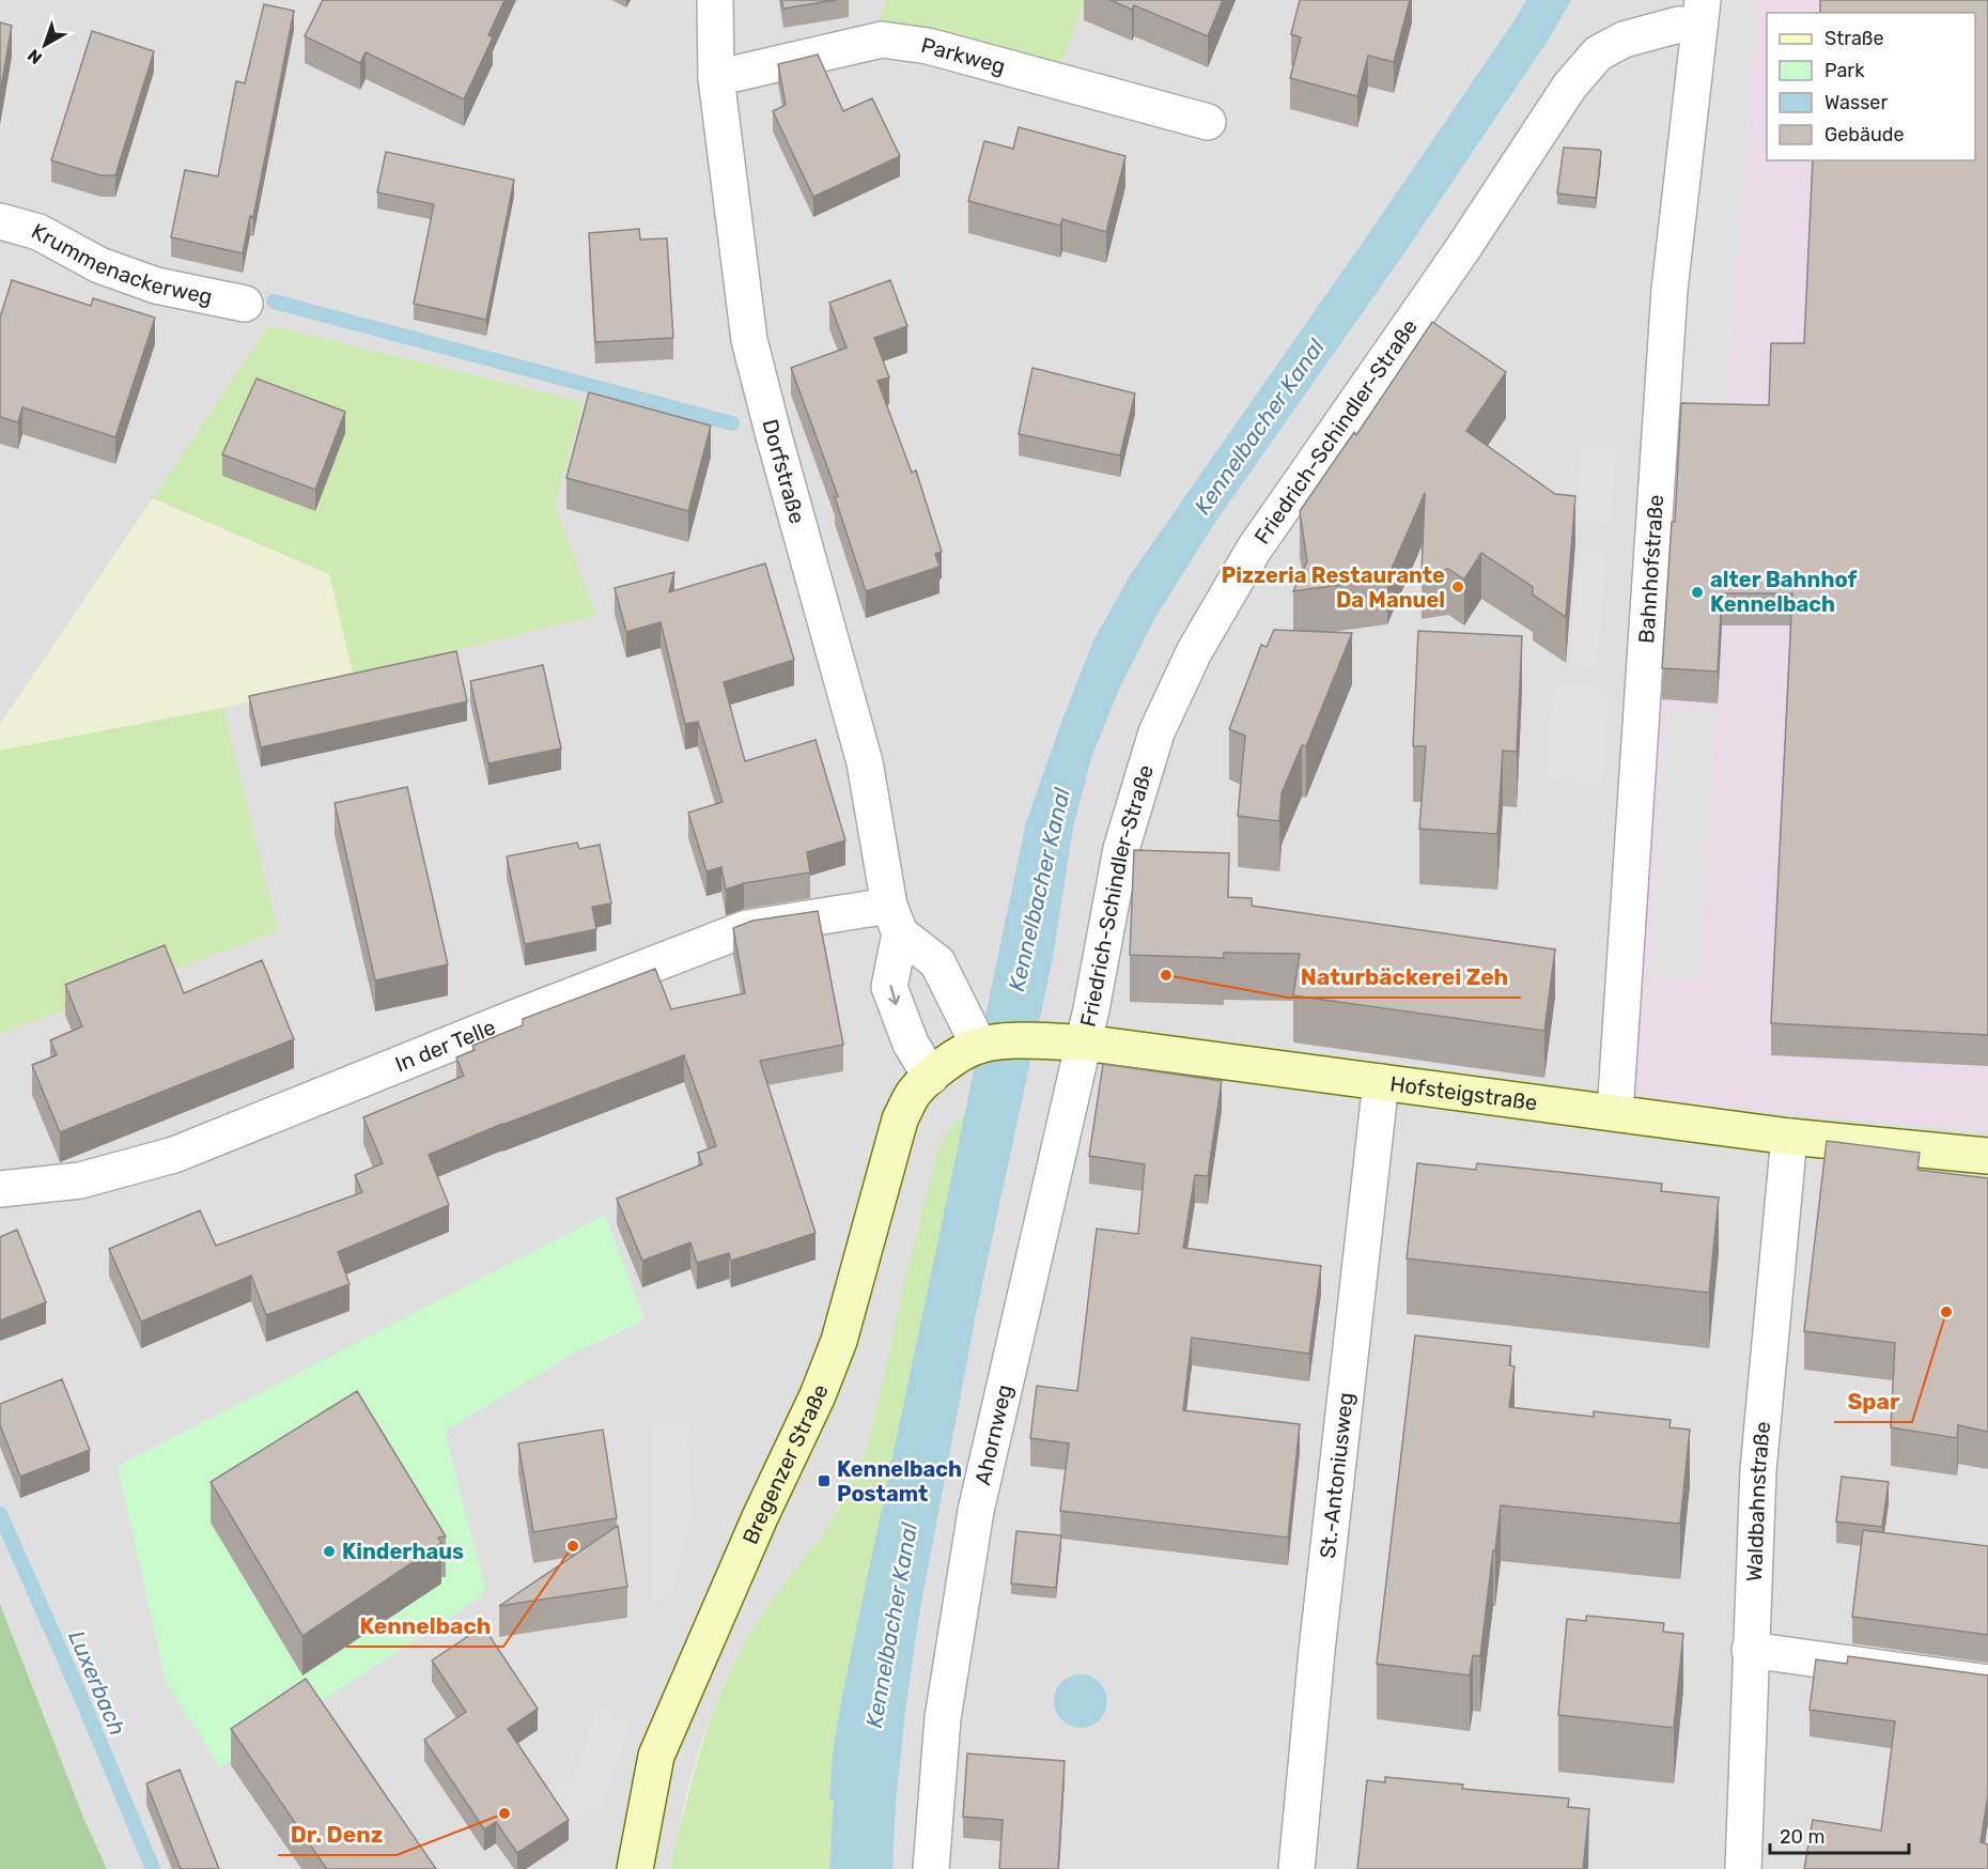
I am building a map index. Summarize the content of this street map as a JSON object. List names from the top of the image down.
{
  "streets": {
    "main road": ["Hofsteigstraße", "Bregenzer Straße"],
    "street": [
      "Parkweg",
      "Krummenackerweg",
      "Friedrich-Schindler-Straße",
      "Dorfstraße",
      "Bahnhofstraße",
      "In der Telle",
      "Ahornweg",
      "St.-Antoniusweg",
      "Waldbahnstraße"
    ]
  },
  "crossings": [
    ["Parkweg", "Dorfstraße"],
    ["Friedrich-Schindler-Straße", "Bahnhofstraße"],
    ["Friedrich-Schindler-Straße", "Hofsteigstraße"],
    ["Friedrich-Schindler-Straße", "Ahornweg"],
    ["Dorfstraße", "In der Telle"],
    ["Dorfstraße", "Hofsteigstraße"],
    ["Dorfstraße", "Bregenzer Straße"],
    ["Bahnhofstraße", "Hofsteigstraße"],
    ["Hofsteigstraße", "Ahornweg"],
    ["Hofsteigstraße", "Bregenzer Straße"],
    ["Hofsteigstraße", "St.-Antoniusweg"],
    ["Hofsteigstraße", "Waldbahnstraße"]
  ],
  "water": ["Kennelbacher Kanal", "Luxerbach"],
  "places": {
    "other": [
      "Pizzeria Restaurante Da Manuel",
      "alter Bahnhof Kennelbach",
      "Naturbäckerei Zeh",
      "Spar",
      "Kennelbach",
      "Kinderhaus",
      "Dr. Denz"
    ],
    "transit": ["Kennelbach Postamt"]
  },
  "legend": [
    "Straße",
    "Park",
    "Wasser",
    "Gebäude"
  ],
  "scale_bar": "20 m",
  "north": "bottom left"
}
